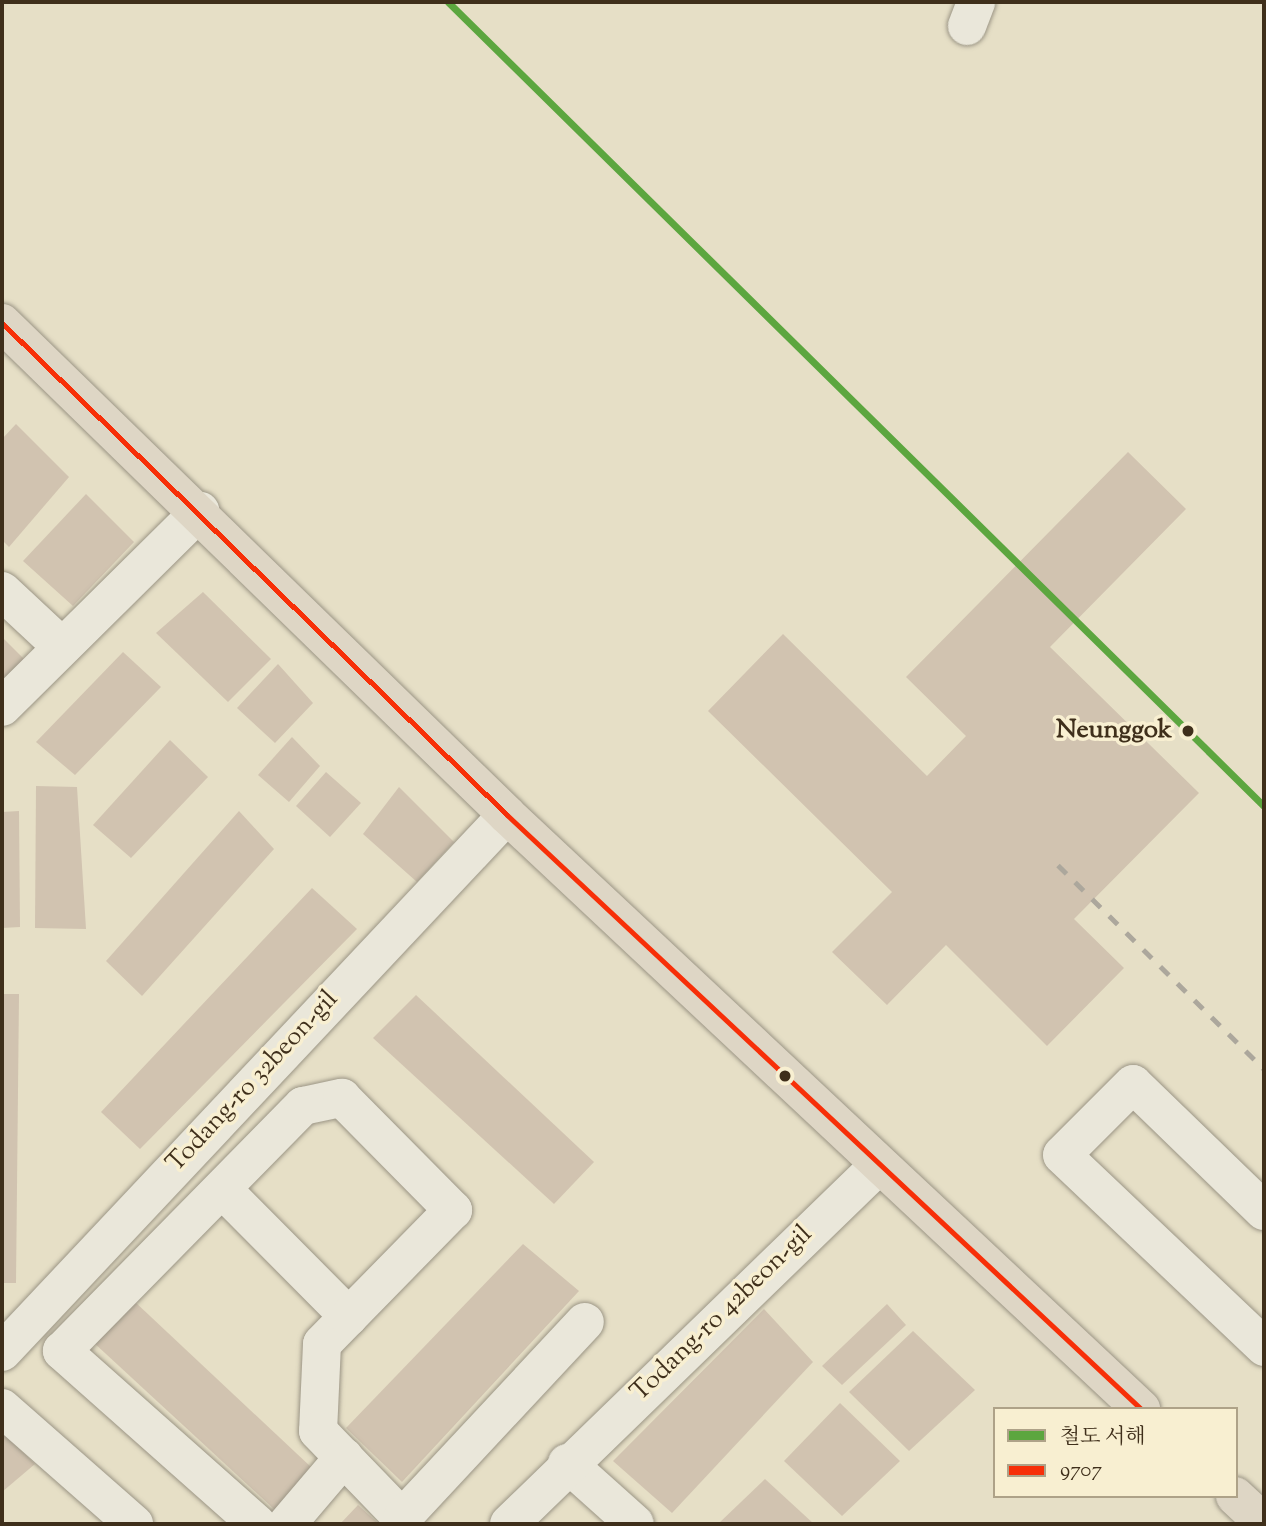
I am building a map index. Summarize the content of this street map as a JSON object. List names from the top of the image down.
{
  "streets": {
    "street": ["Todang-ro 32beon-gil", "Todang-ro 42beon-gil"]
  },
  "places": ["Neunggok"],
  "lines": ["rail line 서해", "transit line 9707"],
  "legend": ["철도 서해", "9707"]
}
